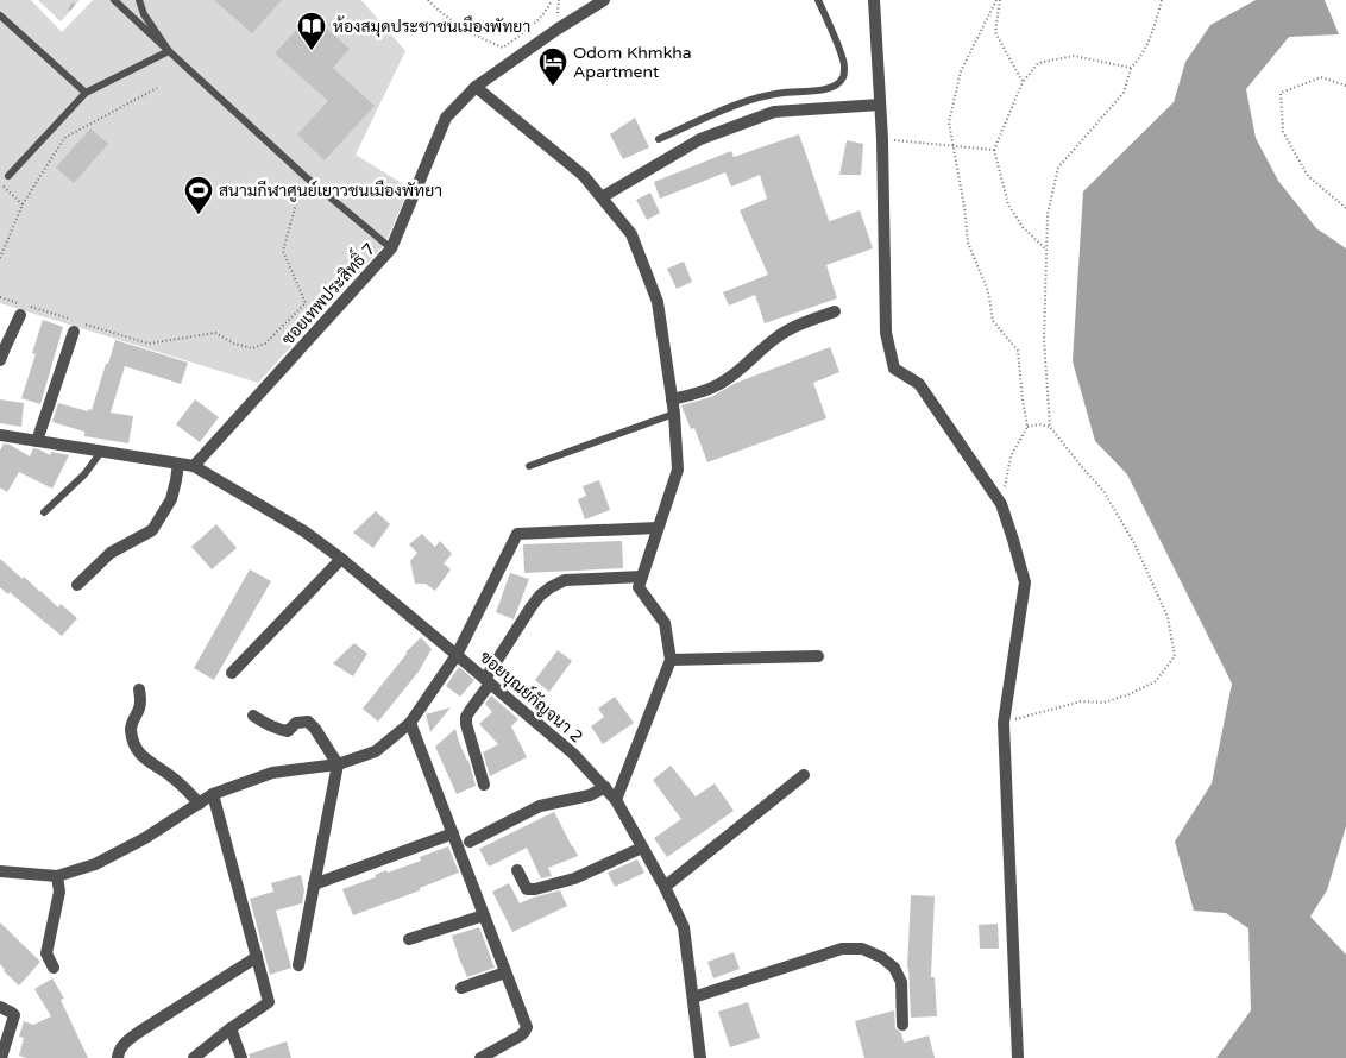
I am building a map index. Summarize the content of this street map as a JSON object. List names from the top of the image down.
{
  "streets": {
    "street": ["ซอยเทพประสิทธิ์ 7", "ซอยบุณย์กัญจนา 2"]
  },
  "crossings": [
    ["ซอยเทพประสิทธิ์ 7", "ซอยบุณย์กัญจนา 2"]
  ],
  "places": {
    "library": ["ห้องสมุดประชาชนเมืองพัทยา"],
    "hotel": ["Odom Khmkha Apartment"],
    "sports": ["สนามกีฬาศูนย์เยาวชนเมืองพัทยา"]
  }
}
